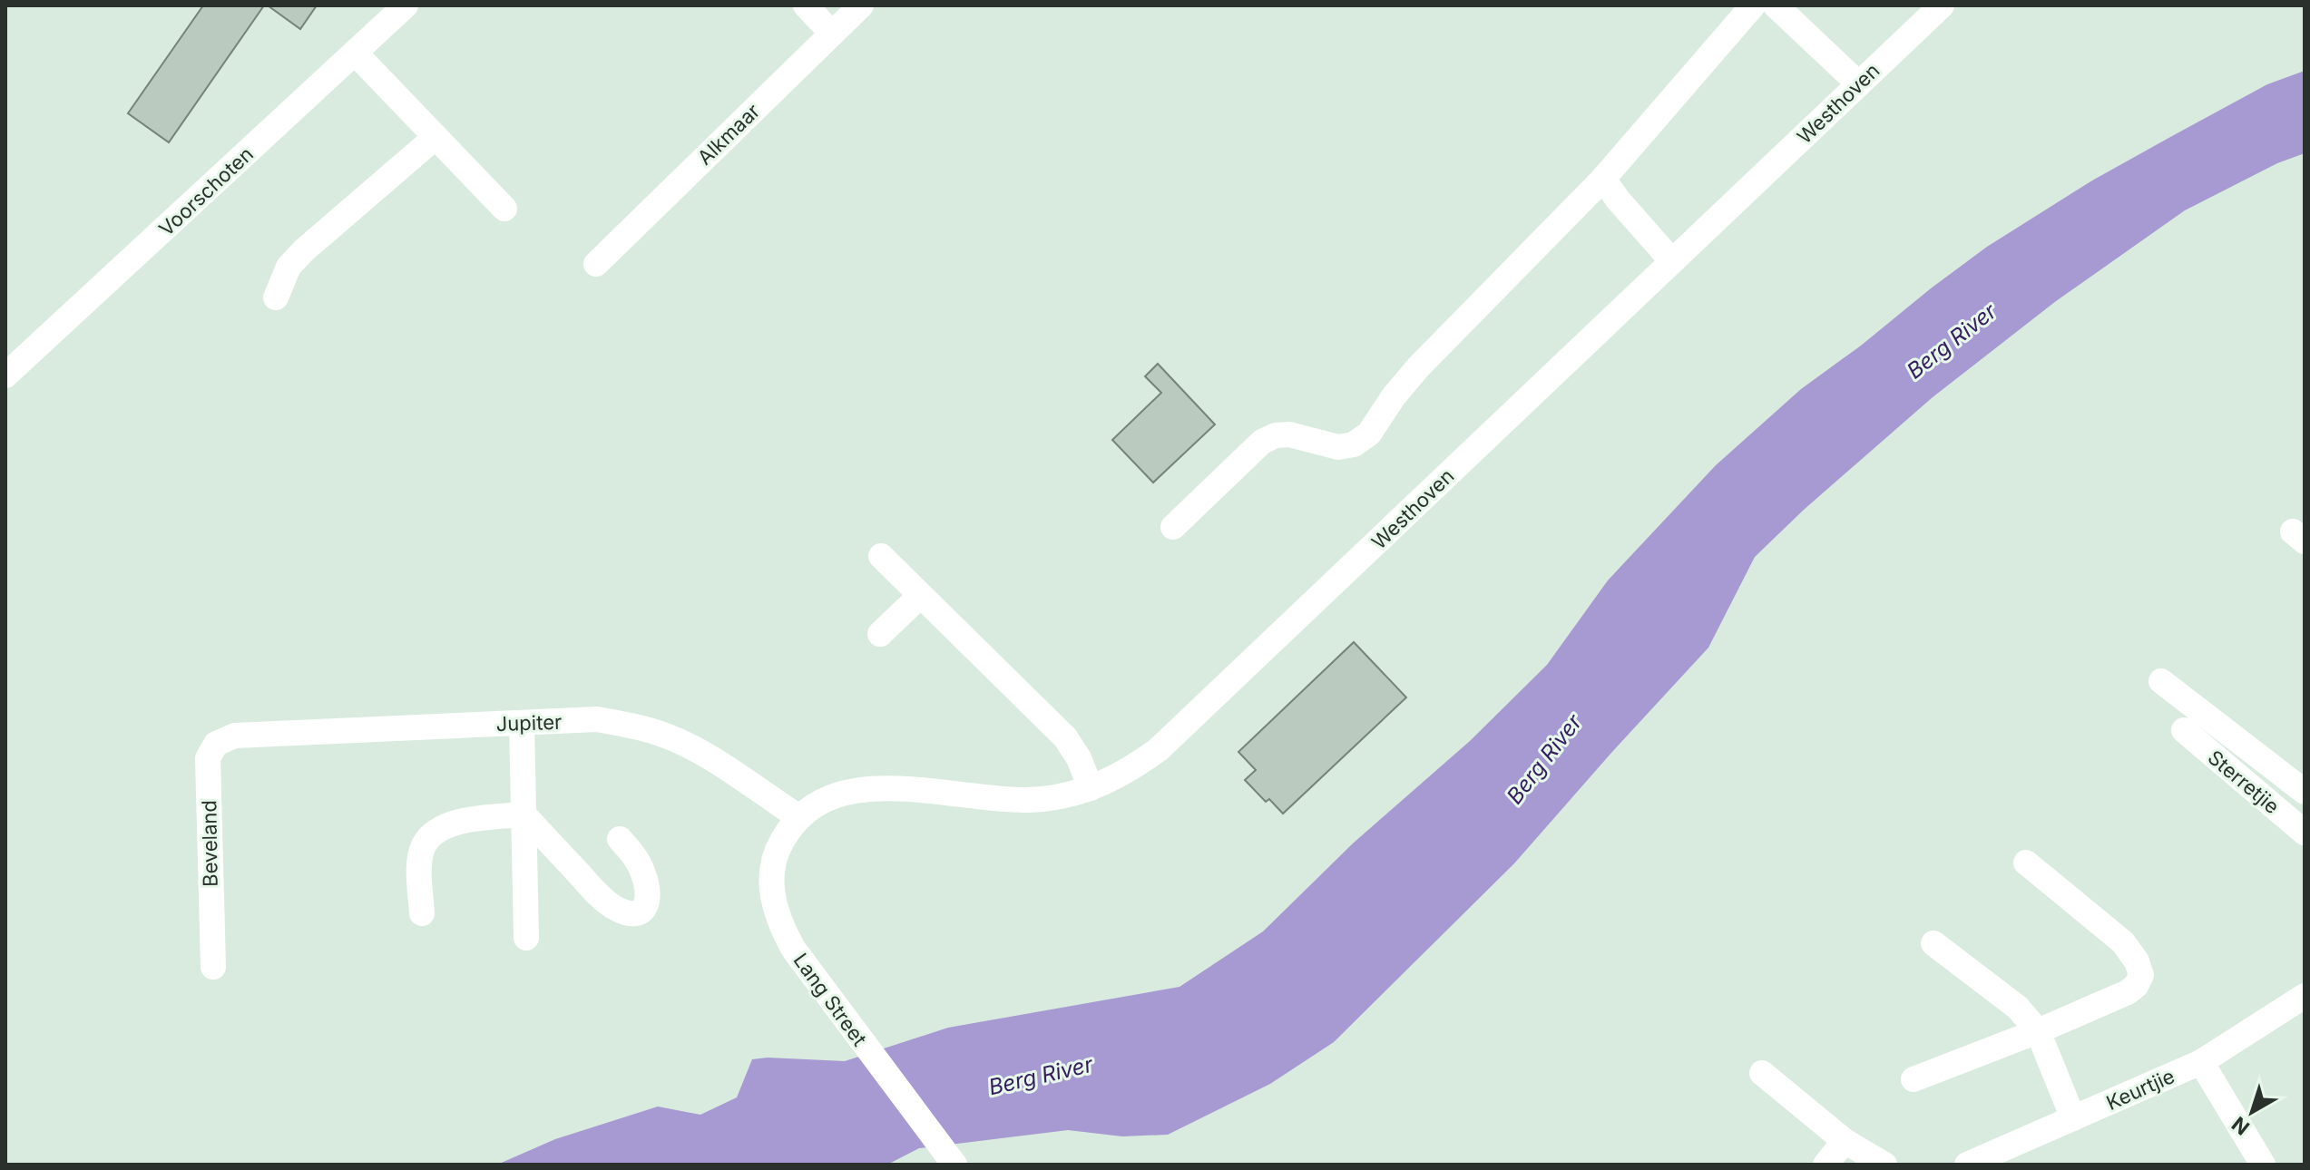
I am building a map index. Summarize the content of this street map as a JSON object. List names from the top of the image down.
{
  "streets": {
    "street": [
      "Westhoven",
      "Alkmaar",
      "Voorschoten",
      "Jupiter",
      "Sterretjie",
      "Beveland",
      "Lang Street",
      "Keurtjie"
    ]
  },
  "crossings": [
    ["Westhoven", "Jupiter"],
    ["Westhoven", "Lang Street"],
    ["Jupiter", "Beveland"],
    ["Jupiter", "Lang Street"]
  ],
  "water": ["Berg River"],
  "north": "bottom left"
}
